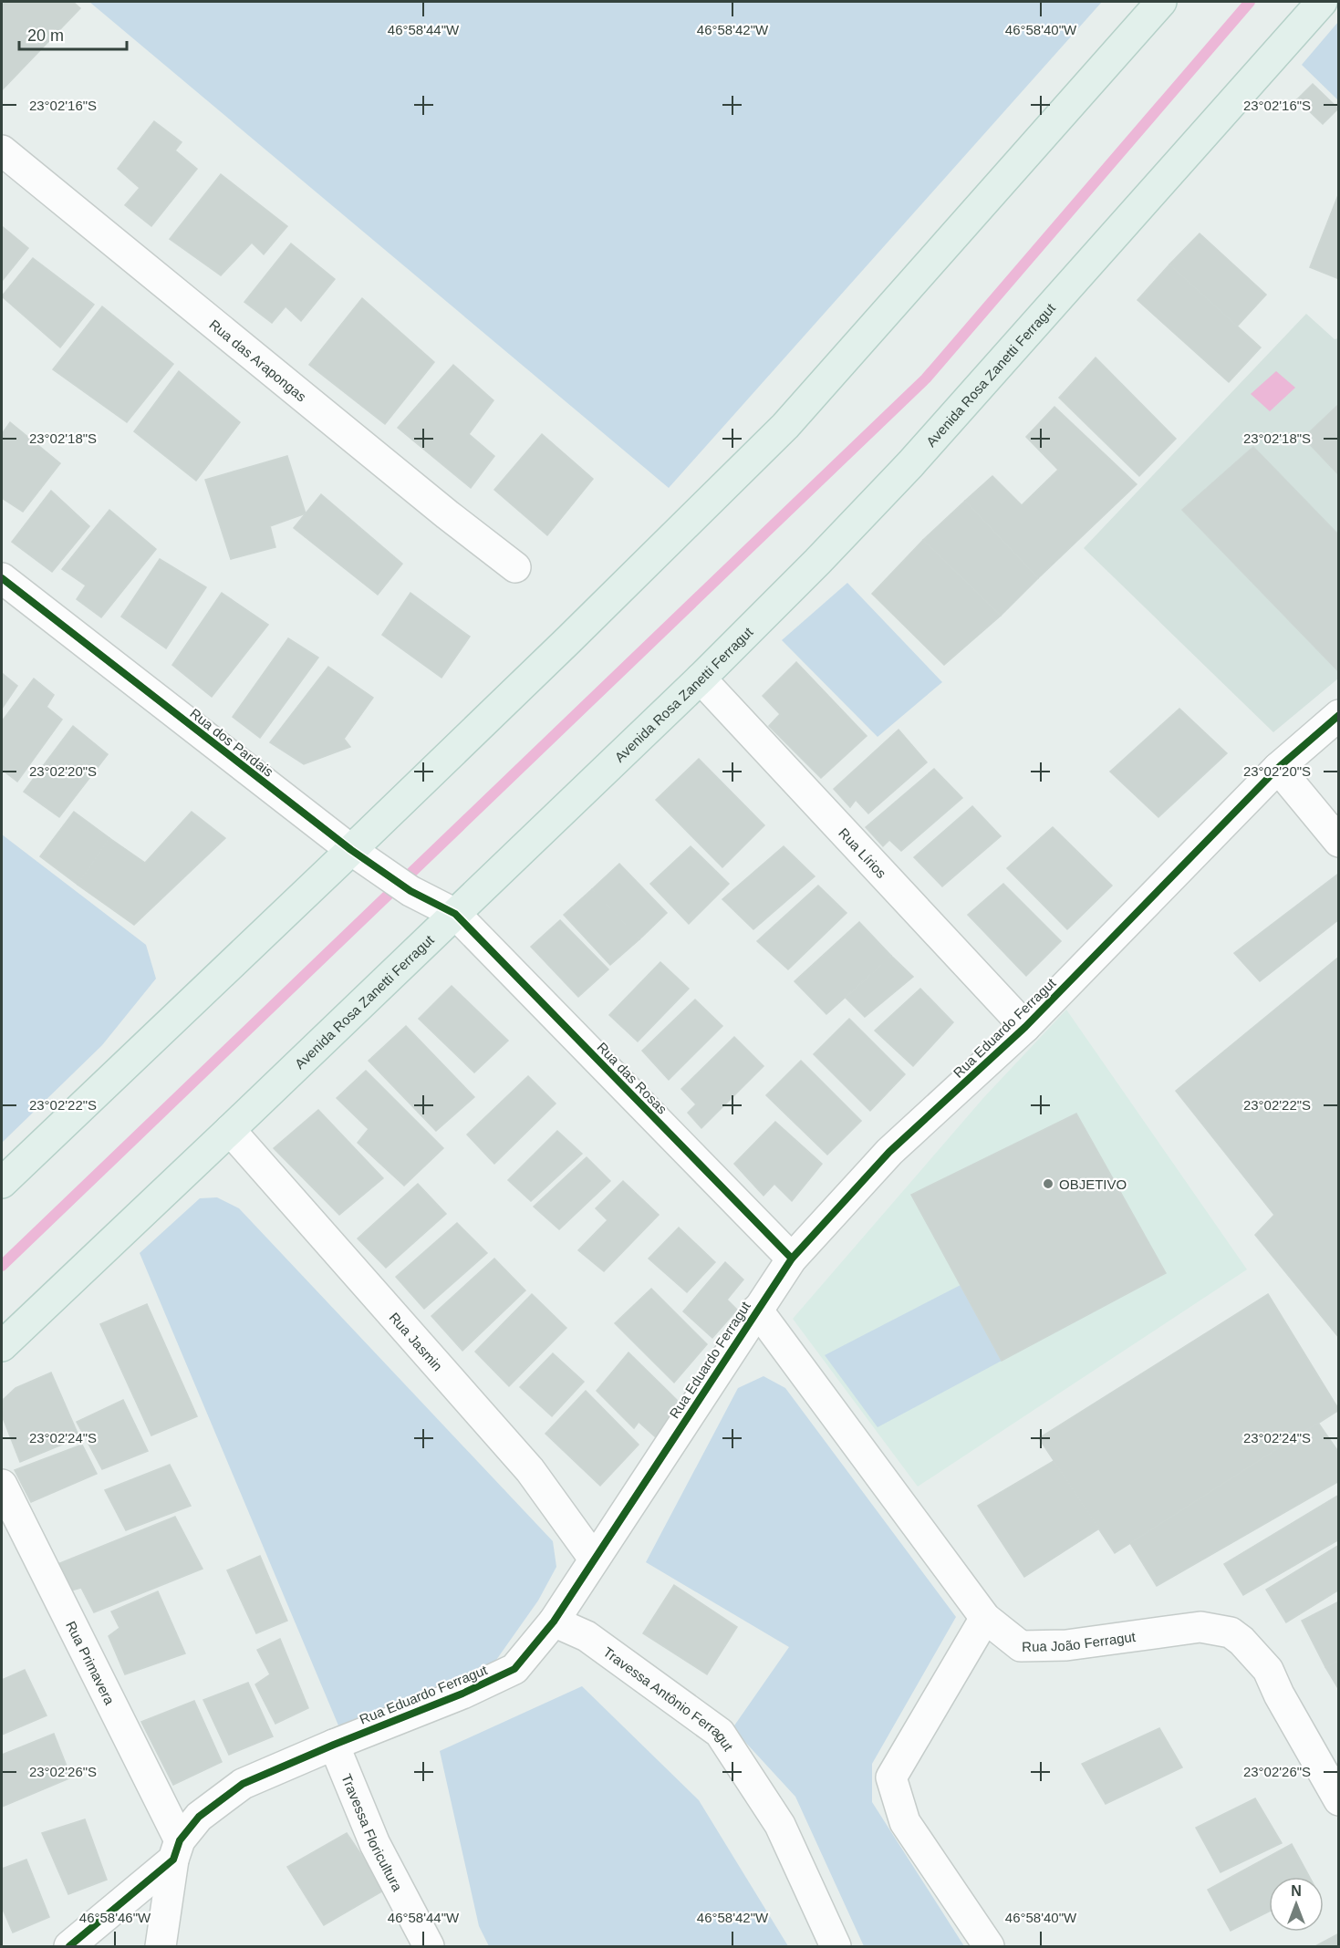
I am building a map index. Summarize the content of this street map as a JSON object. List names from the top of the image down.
{
  "streets": {
    "main road": ["Avenida Rosa Zanetti Ferragut"],
    "street": [
      "Rua das Arapongas",
      "Rua dos Pardais",
      "Rua Lírios",
      "Rua Eduardo Ferragut",
      "Rua das Rosas",
      "Rua Jasmin",
      "Rua João Ferragut",
      "Rua Primavera",
      "Travessa Antônio Ferragut",
      "Travessa Floricultura"
    ]
  },
  "crossings": [
    ["Avenida Rosa Zanetti Ferragut", "Rua dos Pardais"],
    ["Avenida Rosa Zanetti Ferragut", "Rua Lírios"],
    ["Avenida Rosa Zanetti Ferragut", "Rua das Rosas"],
    ["Avenida Rosa Zanetti Ferragut", "Rua Jasmin"],
    ["Rua dos Pardais", "Rua das Rosas"],
    ["Rua Lírios", "Rua Eduardo Ferragut"],
    ["Rua Eduardo Ferragut", "Rua das Rosas"],
    ["Rua Eduardo Ferragut", "Rua Jasmin"],
    ["Rua Eduardo Ferragut", "Rua João Ferragut"],
    ["Rua Eduardo Ferragut", "Rua Primavera"],
    ["Rua Eduardo Ferragut", "Travessa Antônio Ferragut"],
    ["Rua Eduardo Ferragut", "Travessa Floricultura"]
  ],
  "places": ["OBJETIVO"],
  "scale_bar": "20 m",
  "north": "top",
  "coordinates": [
    "46°58'44\"W",
    "46°58'42\"W",
    "46°58'40\"W",
    "23°02'16\"S",
    "23°02'18\"S",
    "23°02'20\"S",
    "23°02'22\"S",
    "23°02'24\"S",
    "23°02'26\"S",
    "46°58'46\"W"
  ]
}
